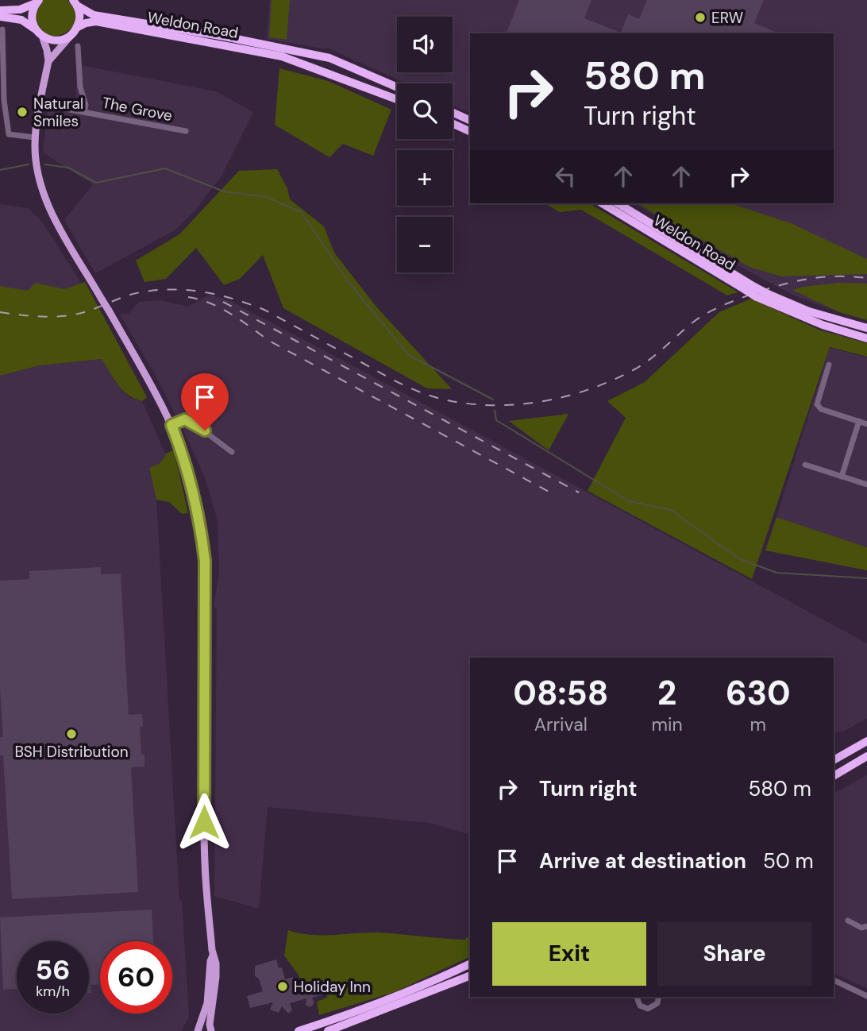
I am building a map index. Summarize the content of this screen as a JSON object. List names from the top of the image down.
{
  "streets": {
    "highway": ["Weldon Road"],
    "street": ["The Grove"]
  },
  "places": [
    "ERW",
    "Natural Smiles",
    "BSH Distribution",
    "Holiday Inn"
  ],
  "page": {
    "map_buttons": ["+", "−"],
    "turn": ["580 m", "Turn right"],
    "eta": [
      "08:58",
      "Arrival",
      "2",
      "min",
      "630",
      "m"
    ],
    "list": [
      {
        "name": "Turn right",
        "value": "580 m"
      },
      {
        "name": "Arrive at destination",
        "value": "50 m"
      }
    ],
    "buttons": ["Exit", "Share"],
    "speed": "56 km/h",
    "limit": "60"
  }
}
